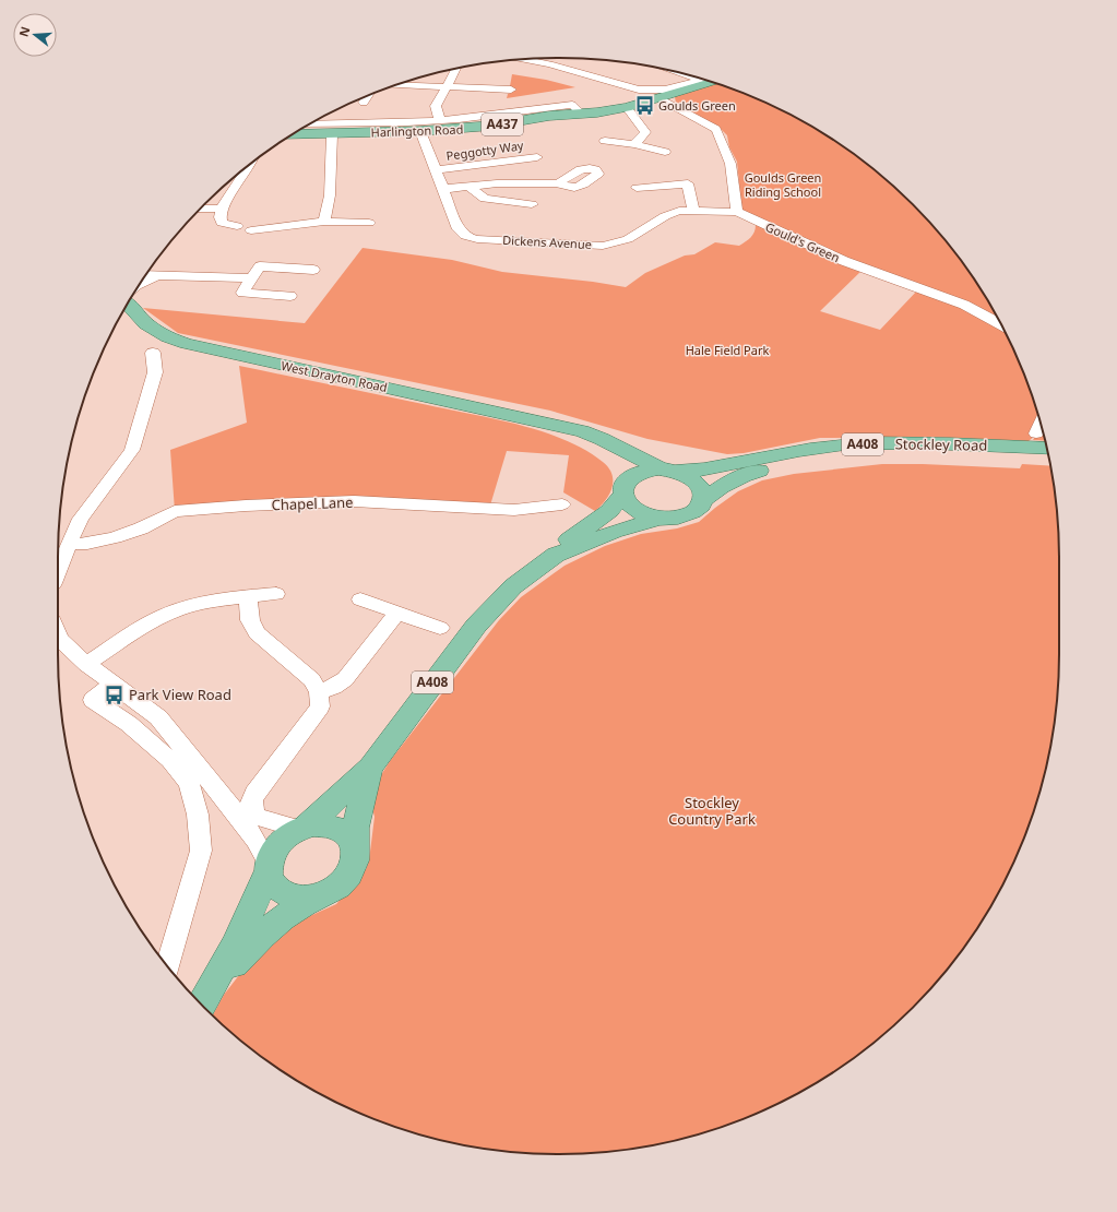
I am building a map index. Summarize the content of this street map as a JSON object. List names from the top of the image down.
{
  "streets": {
    "main road": [
      "A437",
      "Harlington Road",
      "West Drayton Road",
      "A408",
      "Stockley Road"
    ],
    "street": [
      "Peggotty Way",
      "Dickens Avenue",
      "Gould's Green",
      "Chapel Lane"
    ]
  },
  "crossings": [
    ["Harlington Road", "Dickens Avenue"],
    ["Peggotty Way", "Dickens Avenue"],
    ["Dickens Avenue", "Gould's Green"],
    ["West Drayton Road", "A408"],
    ["West Drayton Road", "Stockley Road"],
    ["A408", "Stockley Road"]
  ],
  "parks": ["Goulds Green Riding School", "Hale Field Park", "Stockley Country Park"],
  "places": {
    "bus stop": ["Goulds Green", "Park View Road"]
  },
  "north": "left"
}
